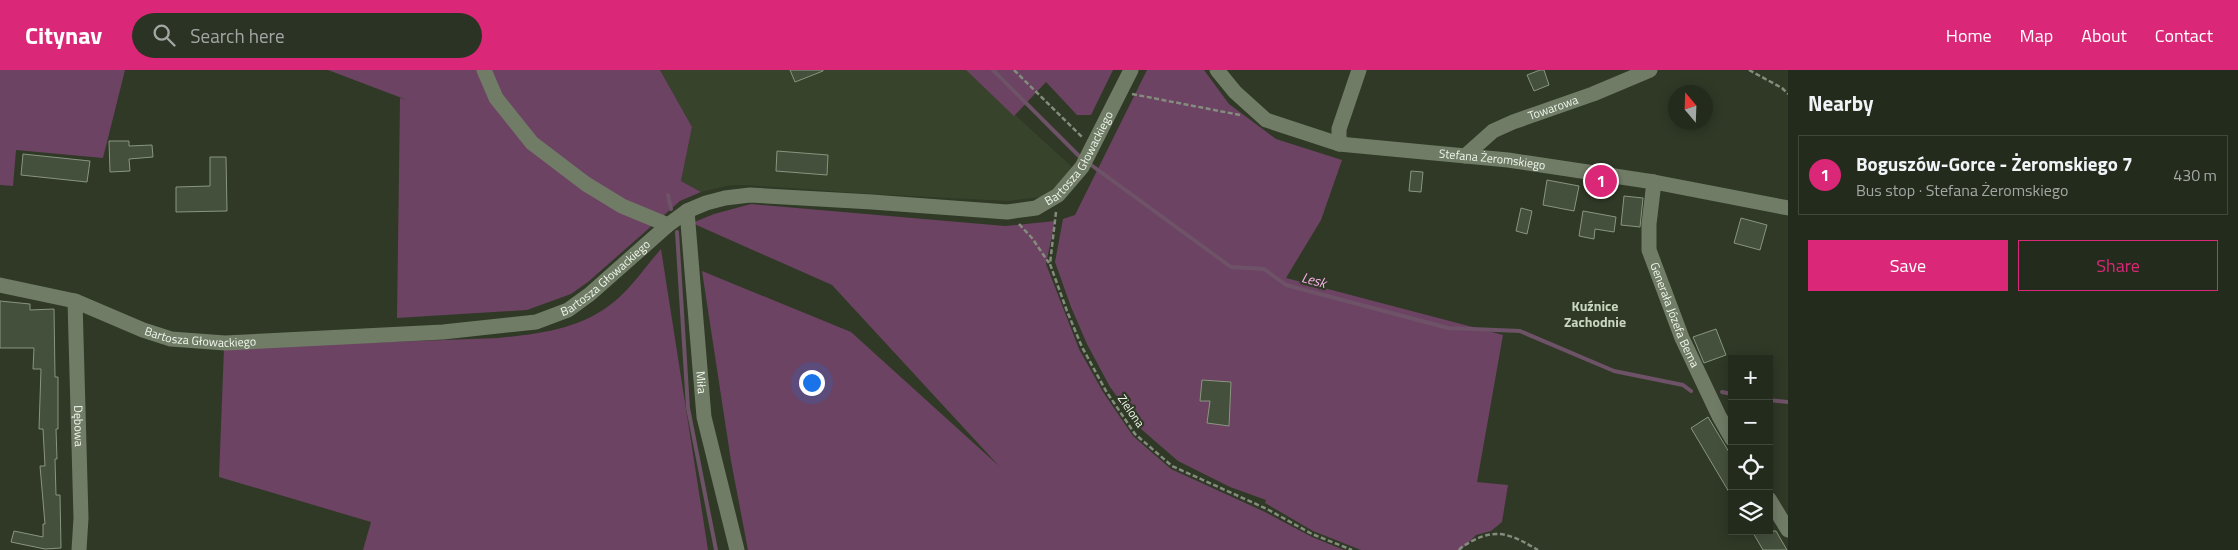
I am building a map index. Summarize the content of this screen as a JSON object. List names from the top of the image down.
{
  "streets": {
    "street": [
      "Towarowa",
      "Bartosza Głowackiego",
      "Stefana Żeromskiego",
      "Generała Józefa Bema",
      "Miła",
      "Dębowa"
    ],
    "path": ["Zielona"]
  },
  "crossings": [
    ["Towarowa", "Stefana Żeromskiego"],
    ["Bartosza Głowackiego", "Miła"],
    ["Bartosza Głowackiego", "Zielona"],
    ["Bartosza Głowackiego", "Dębowa"],
    ["Stefana Żeromskiego", "Generała Józefa Bema"]
  ],
  "districts": ["Kuźnice Zachodnie"],
  "water": ["Lesk"],
  "north": "top",
  "page": {
    "header": "Citynav",
    "search": "Search here",
    "nav": [
      "Home",
      "Map",
      "About",
      "Contact"
    ],
    "heading": "Nearby",
    "list": [
      {
        "mark": "1",
        "name": "Boguszów-Gorce - Żeromskiego 7",
        "note": "Bus stop · Stefana Żeromskiego",
        "value": "430 m"
      }
    ],
    "pins": "1",
    "buttons": ["Save", "Share"],
    "map_buttons": ["+", "−"]
  }
}
